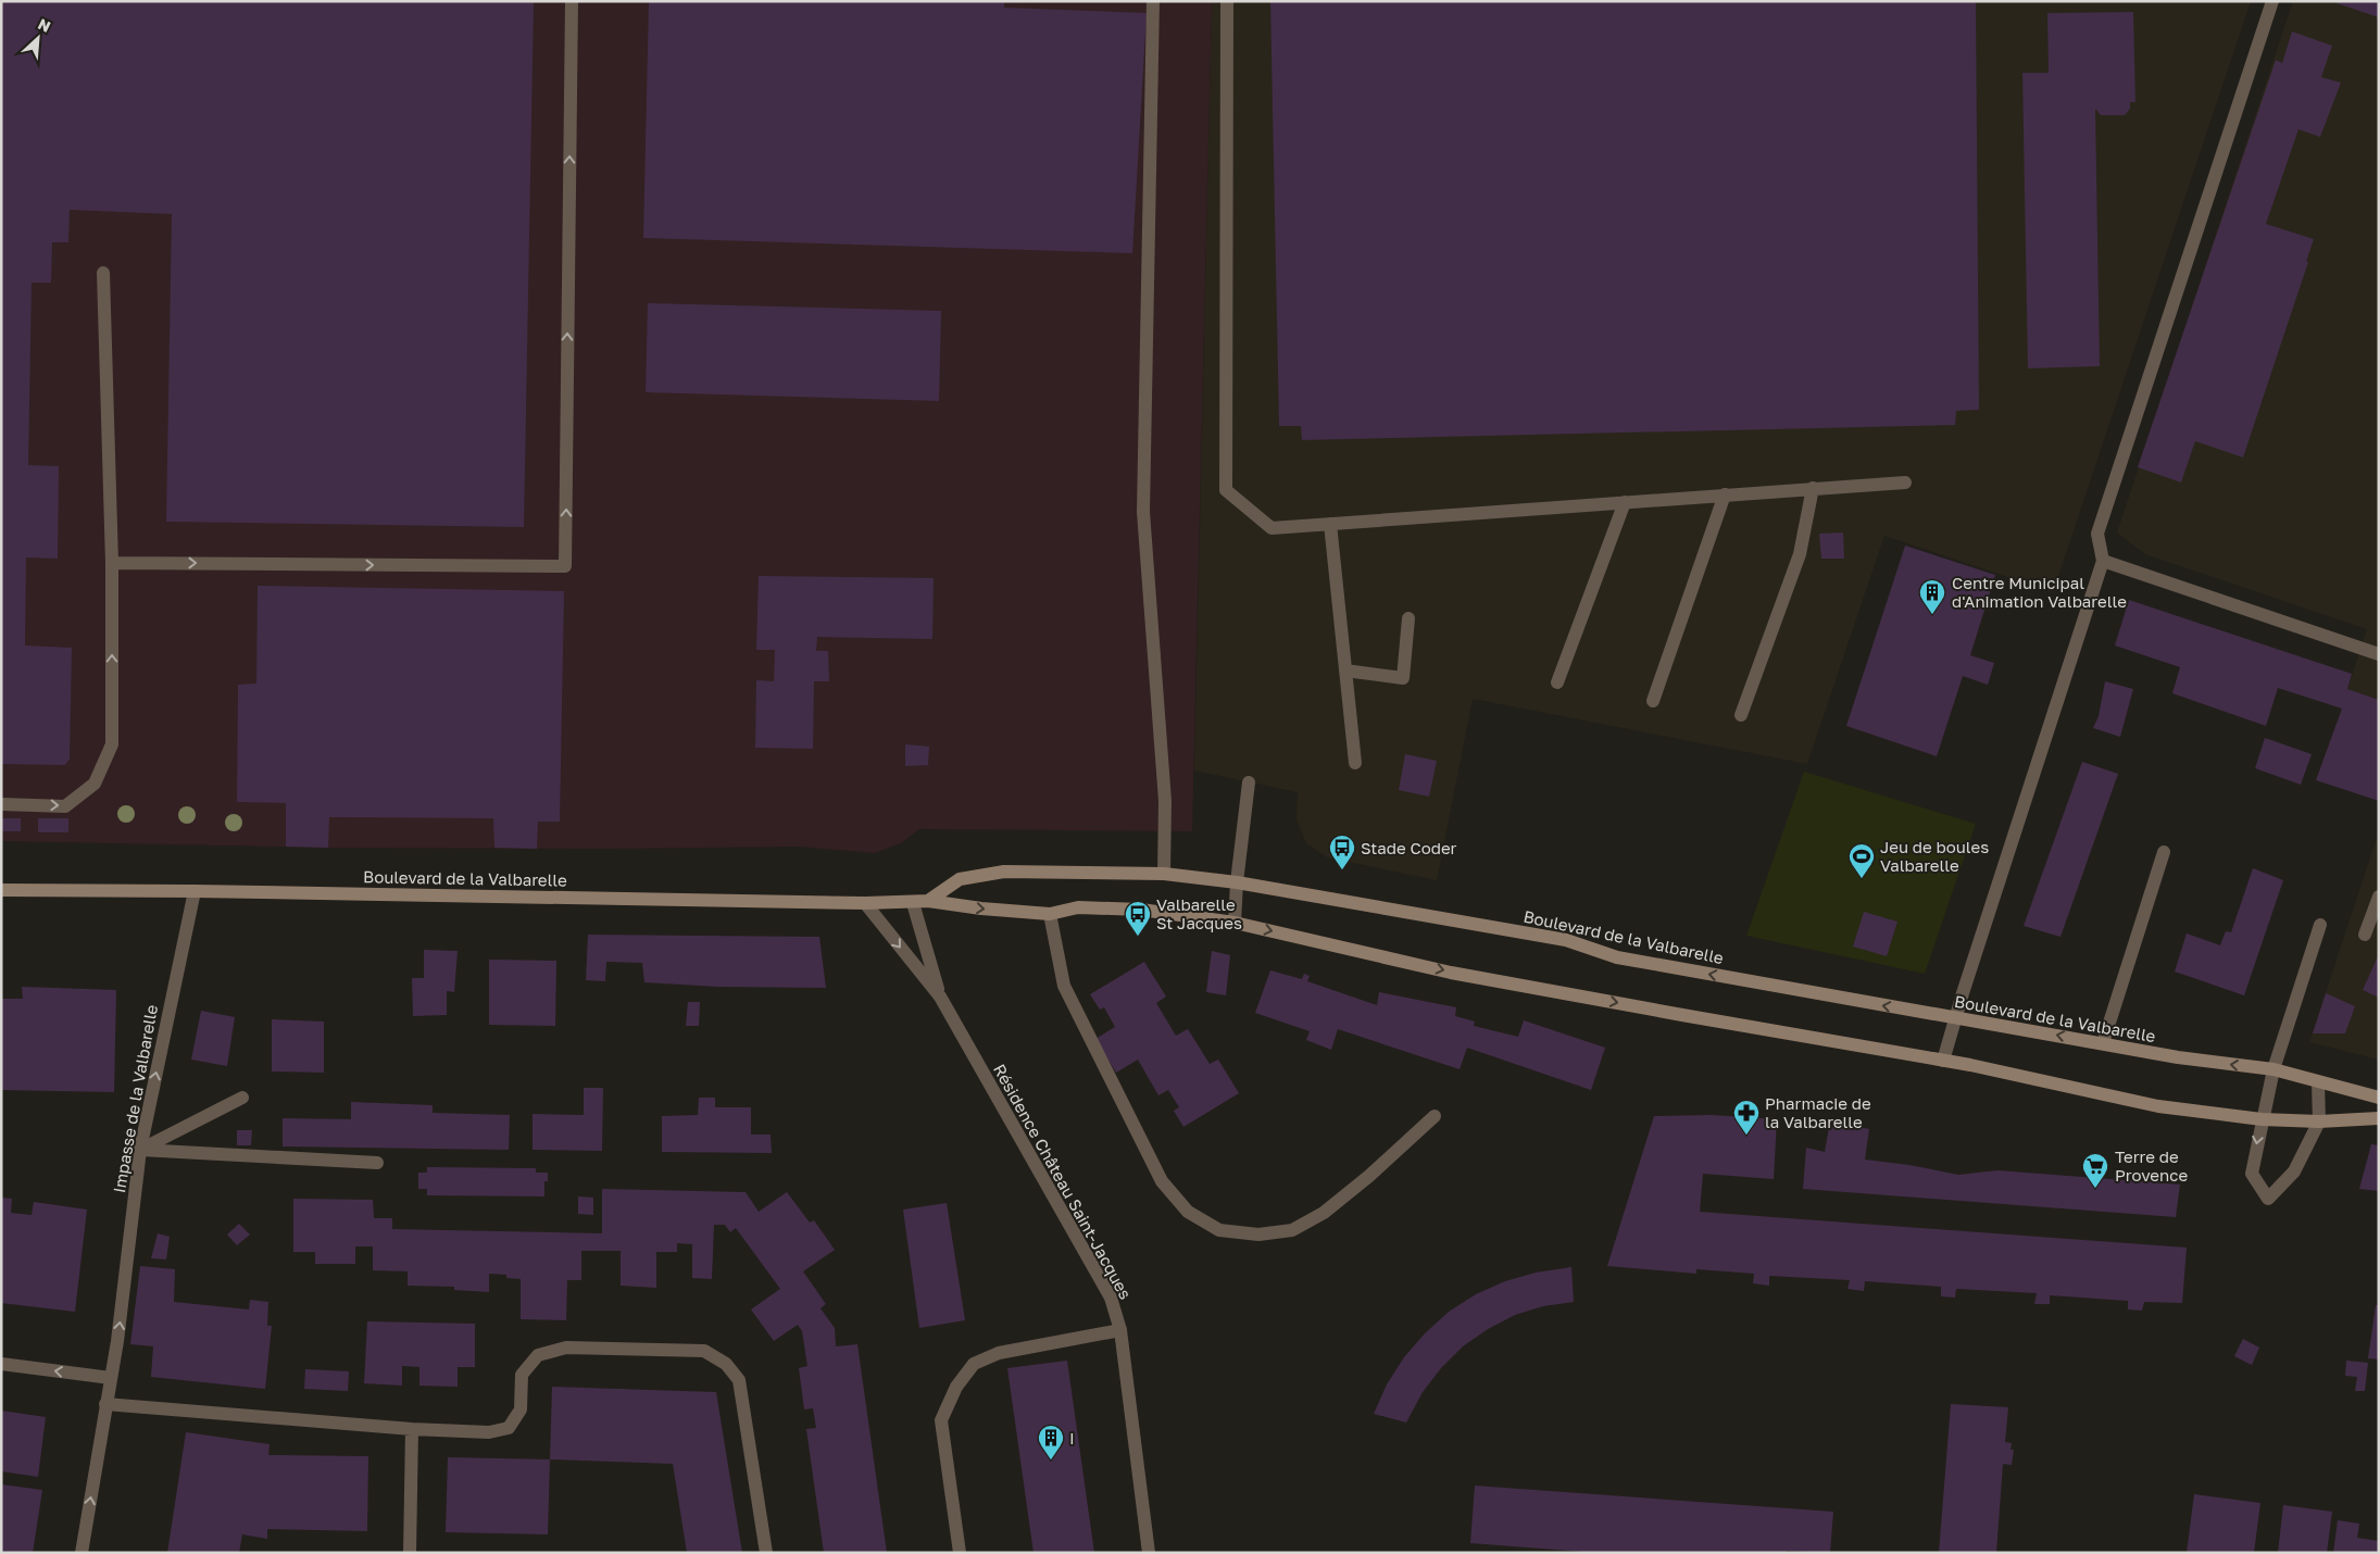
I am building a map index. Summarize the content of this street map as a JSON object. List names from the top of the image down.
{
  "streets": {
    "street": ["Boulevard de la Valbarelle", "Impasse de la Valbarelle", "Résidence Château Saint-Jacques"]
  },
  "crossings": [
    ["Boulevard de la Valbarelle", "Impasse de la Valbarelle"],
    ["Boulevard de la Valbarelle", "Résidence Château Saint-Jacques"]
  ],
  "one_way": ["Impasse de la Valbarelle"],
  "places": {
    "building": ["Centre Municipal d'Animation Valbarelle", "I"],
    "bus stop": ["Stade Coder", "Valbarelle St Jacques"],
    "sports": ["Jeu de boules Valbarelle"],
    "pharmacy": ["Pharmacie de la Valbarelle"],
    "supermarket": ["Terre de Provence"]
  },
  "north": "top right"
}
